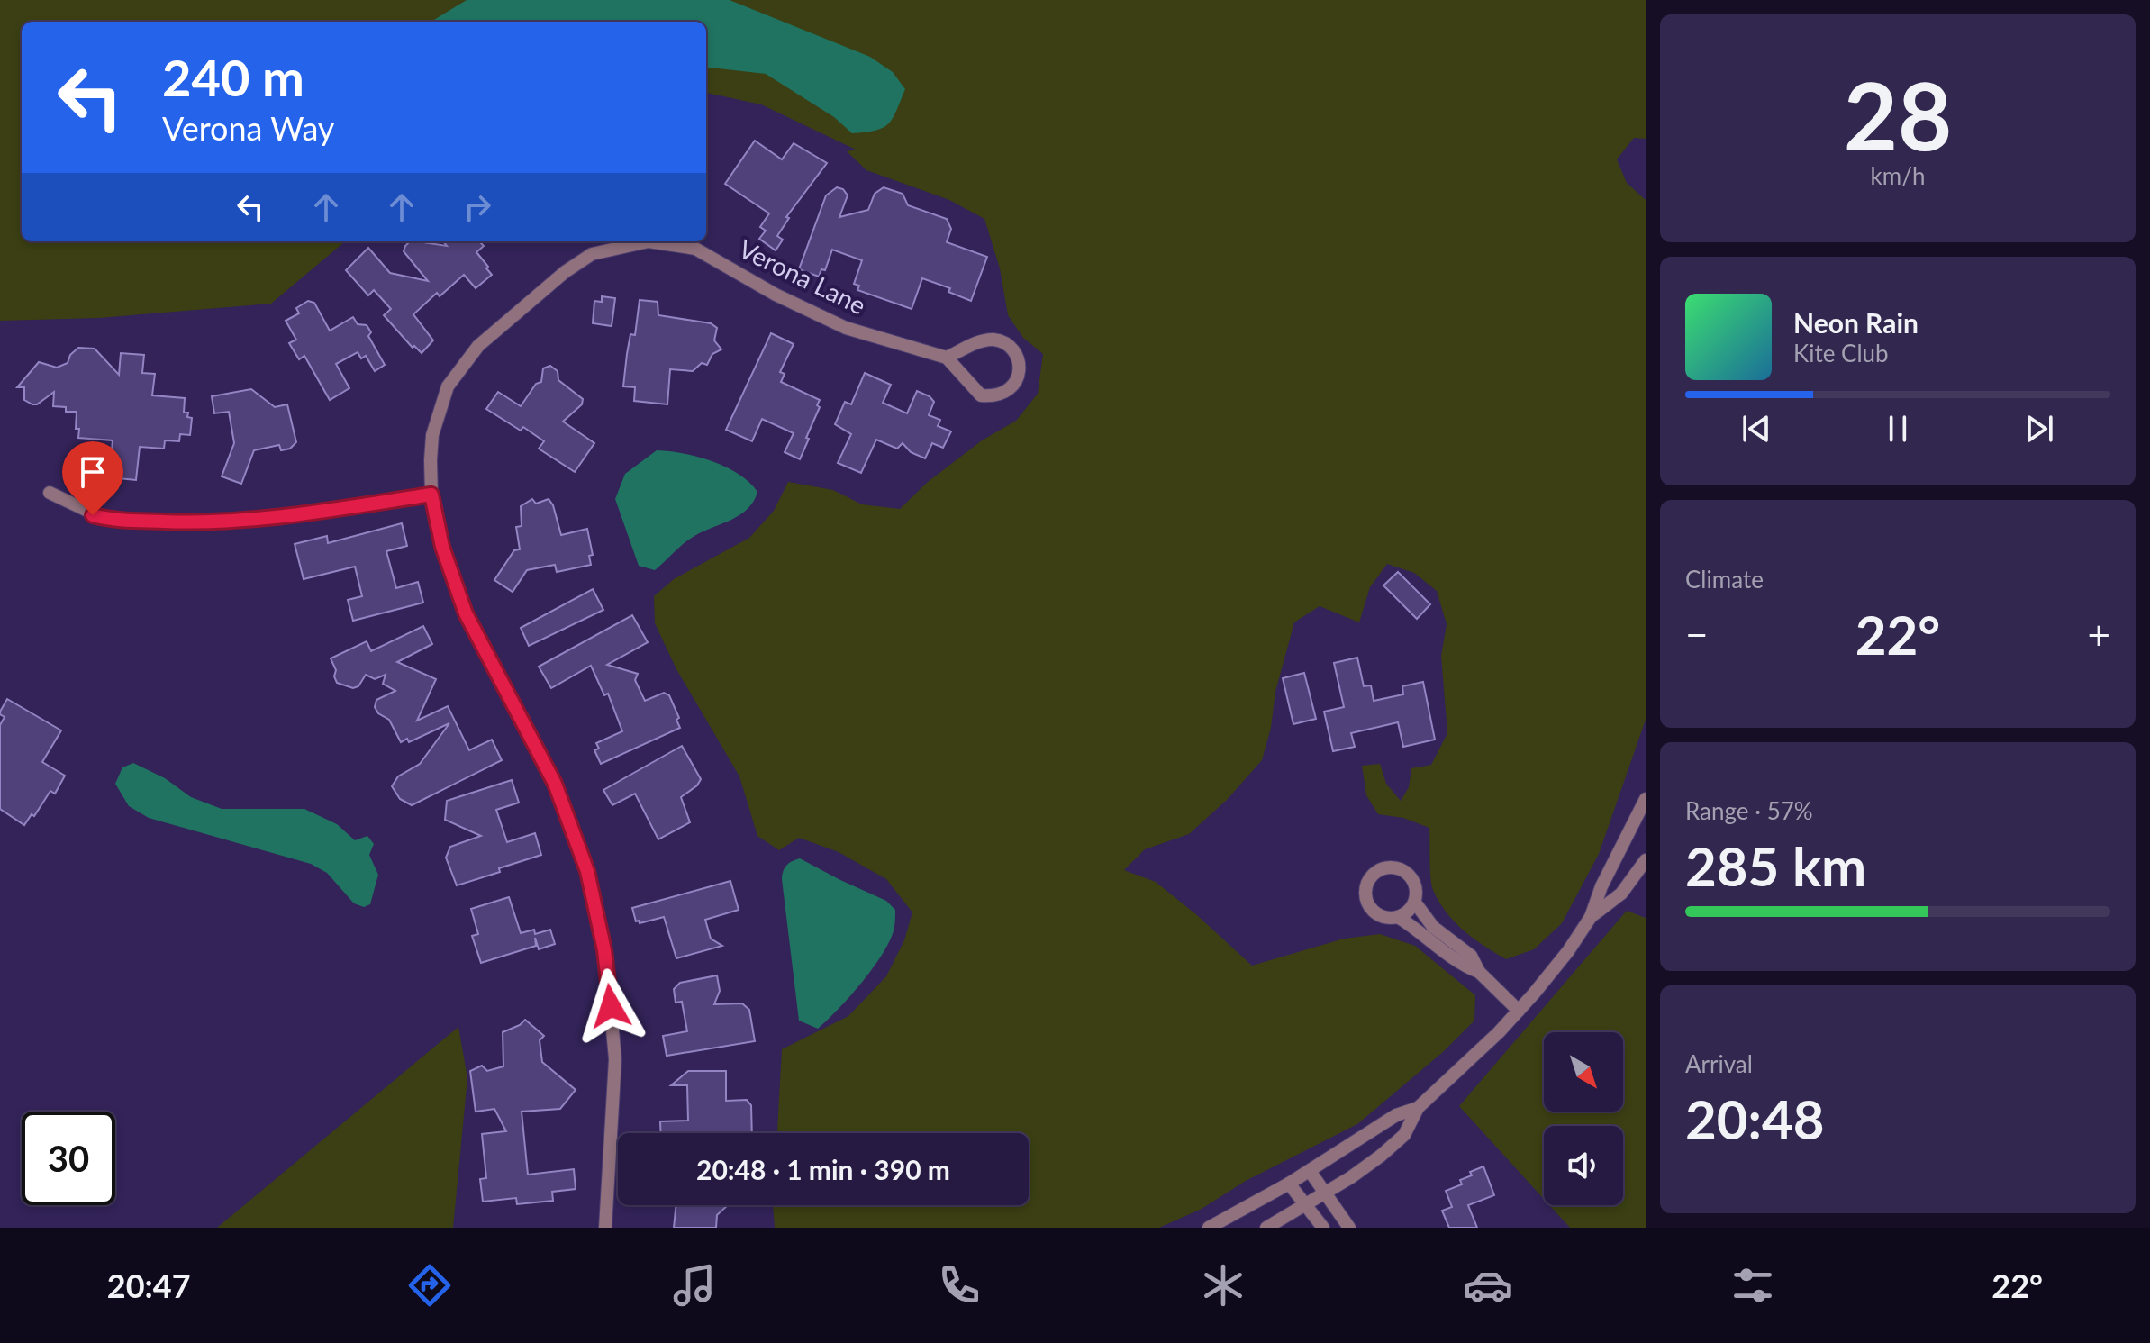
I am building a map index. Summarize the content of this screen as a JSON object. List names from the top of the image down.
{
  "streets": {
    "street": ["Verona Lane"]
  },
  "north": "bottom right",
  "page": {
    "tile": [
      ["28", "km/h"],
      "Climate",
      ["Range · 57%", "285 km"],
      ["Arrival", "20:48"]
    ],
    "turn": ["240 m", "Verona Way"],
    "song": ["Neon Rain", "Kite Club"],
    "heat": ["−", "22°", "+"],
    "limit": "30",
    "trip": "20:48 · 1 min · 390 m",
    "tabs": ["20:47", "22°"]
  }
}
